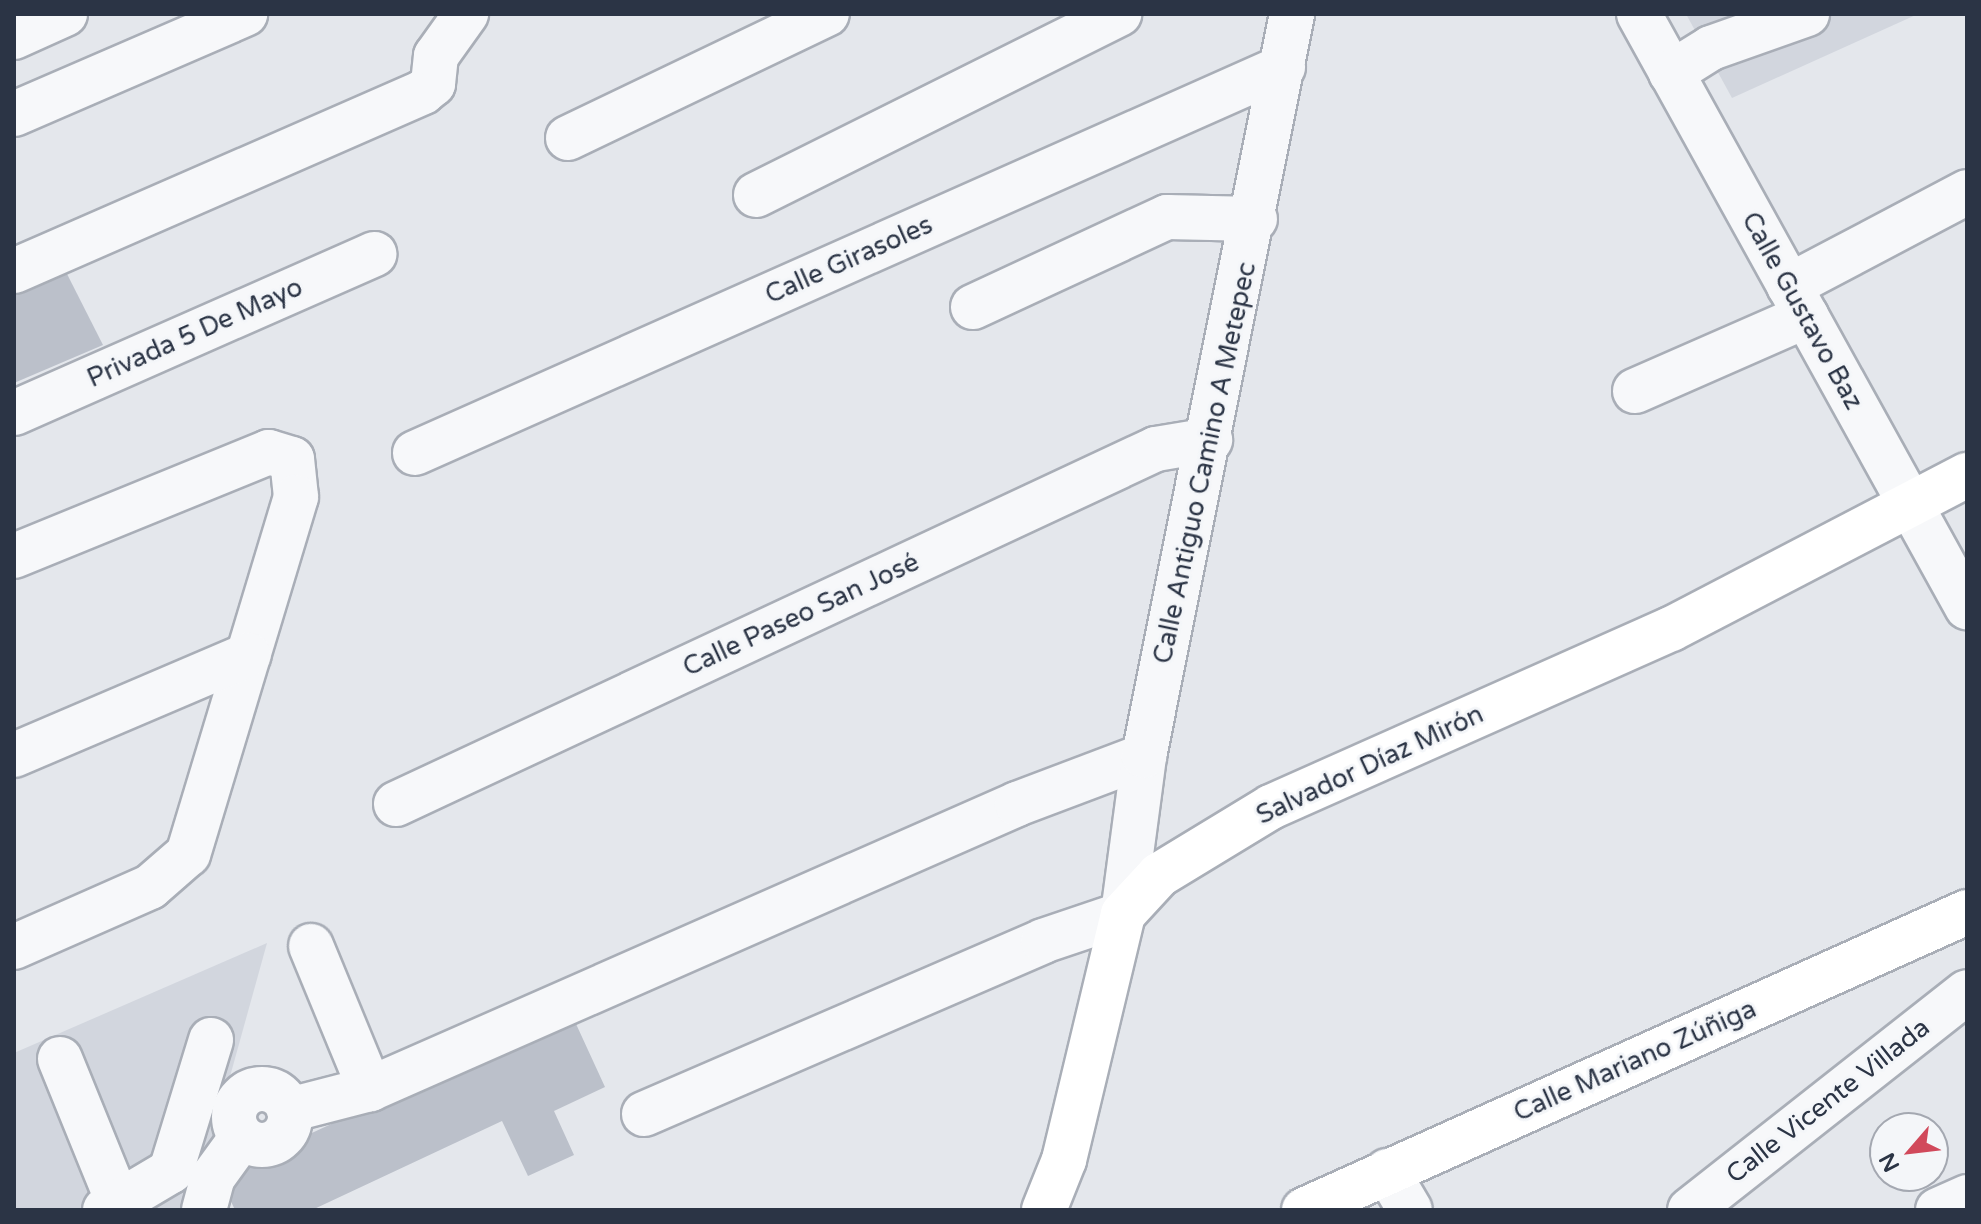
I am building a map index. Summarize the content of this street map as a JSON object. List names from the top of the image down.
{
  "streets": {
    "main road": ["Salvador Díaz Mirón", "Calle Mariano Zúñiga"],
    "street": [
      "Calle Girasoles",
      "Calle Gustavo Baz",
      "Privada 5 De Mayo",
      "Calle Antiguo Camino A Metepec",
      "Calle Paseo San José",
      "Calle Vicente Villada"
    ]
  },
  "crossings": [
    ["Calle Girasoles", "Calle Antiguo Camino A Metepec"],
    ["Calle Gustavo Baz", "Salvador Díaz Mirón"],
    ["Calle Antiguo Camino A Metepec", "Calle Paseo San José"],
    ["Calle Antiguo Camino A Metepec", "Salvador Díaz Mirón"]
  ],
  "north": "bottom left"
}
